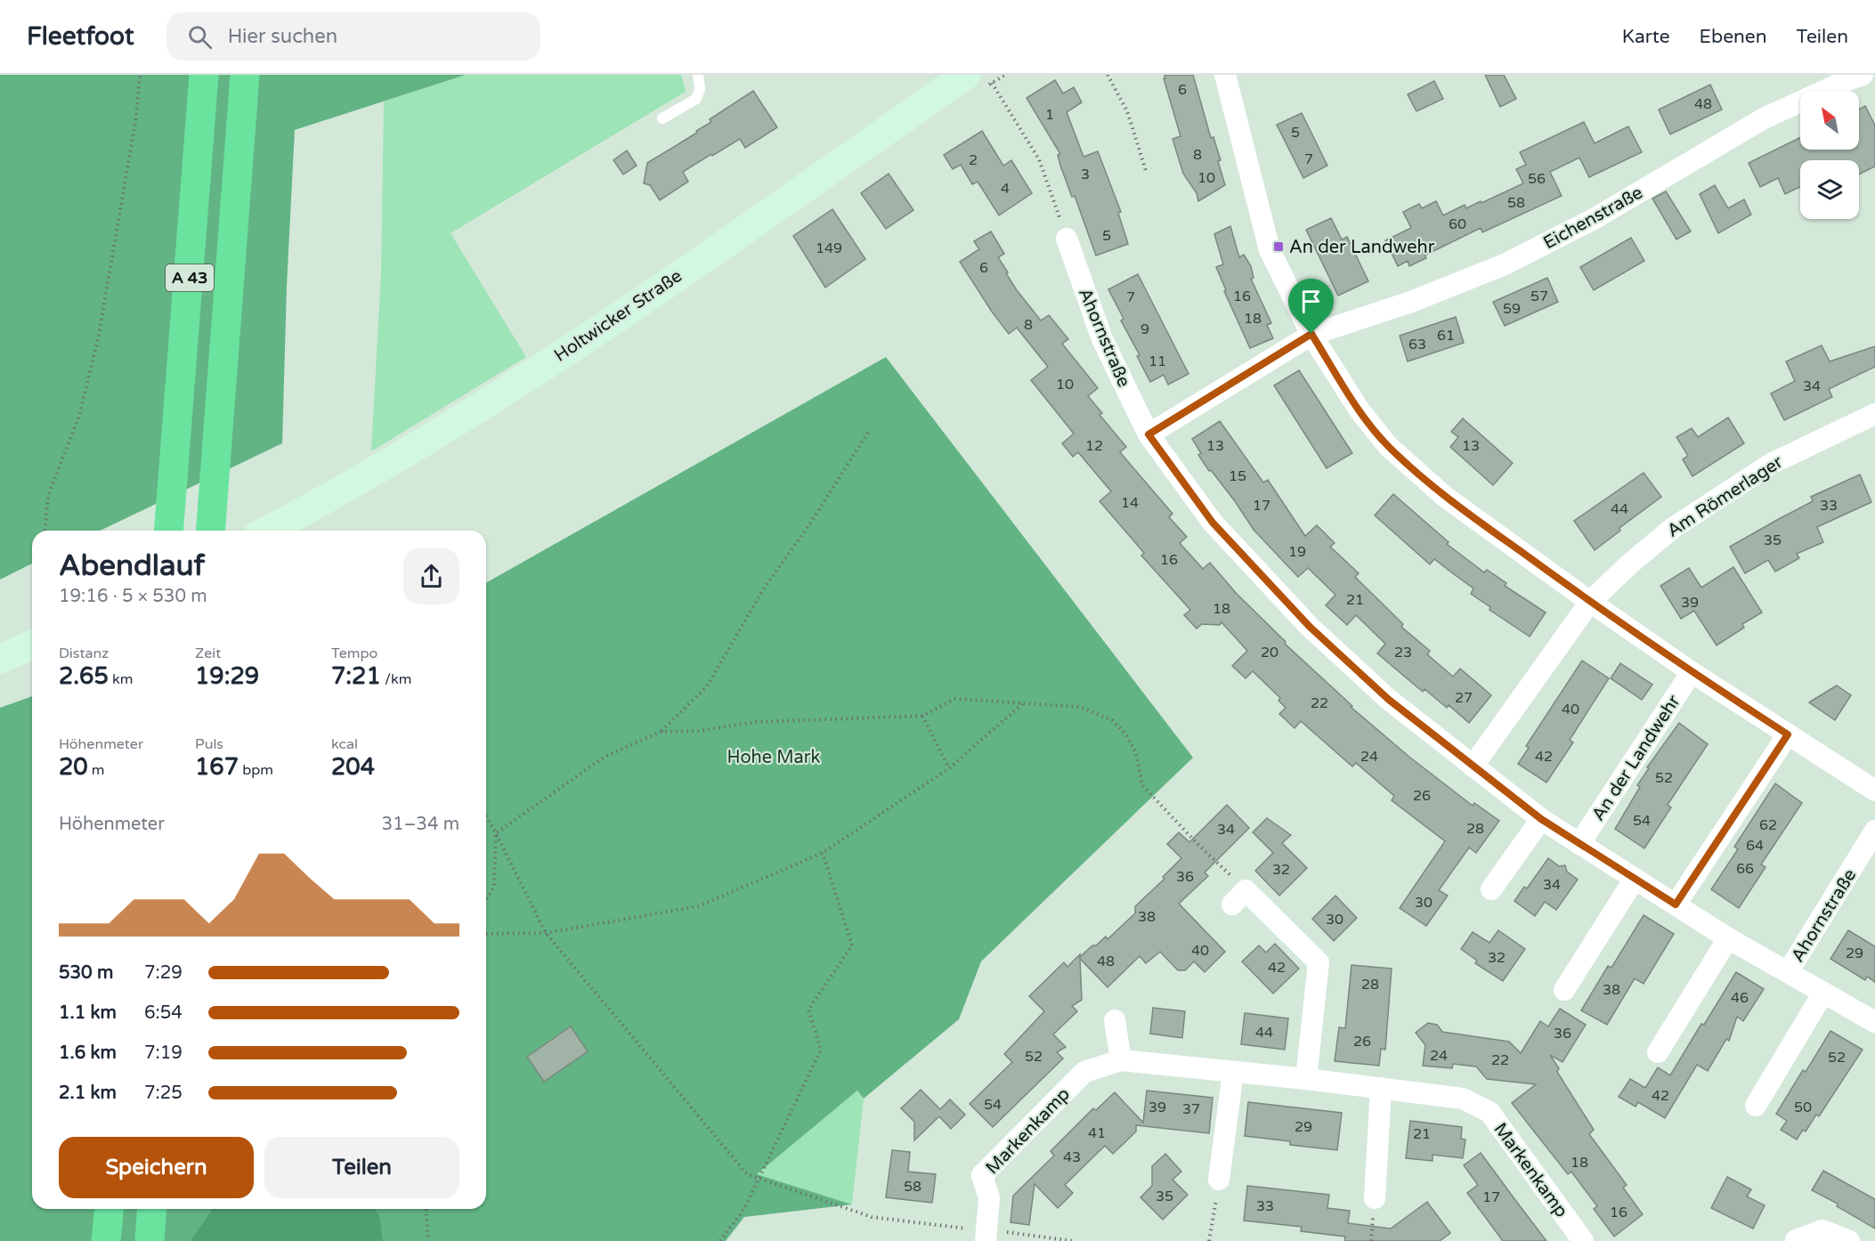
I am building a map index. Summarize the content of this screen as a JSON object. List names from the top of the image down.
{
  "streets": {
    "highway": ["A 43"],
    "street": [
      "Eichenstraße",
      "Holtwicker Straße",
      "Ahornstraße",
      "Am Römerlager",
      "An der Landwehr",
      "Markenkamp"
    ]
  },
  "crossings": [
    ["Ahornstraße", "An der Landwehr"]
  ],
  "parks": ["Hohe Mark"],
  "places": {
    "transit": ["An der Landwehr"]
  },
  "house_numbers": [
    "6",
    "48",
    "1",
    "5",
    "8",
    "7",
    "2",
    "3",
    "10",
    "56",
    "4",
    "58",
    "60",
    "5",
    "149",
    "6",
    "16",
    "57",
    "7",
    "59",
    "18",
    "8",
    "9",
    "61",
    "63",
    "11",
    "10",
    "34",
    "12",
    "13",
    "13",
    "15",
    "14",
    "17",
    "33",
    "44",
    "35",
    "19",
    "16",
    "21",
    "39",
    "18",
    "20",
    "23",
    "27",
    "22",
    "40",
    "24",
    "42",
    "52",
    "26",
    "54",
    "62",
    "28",
    "34",
    "64",
    "66",
    "32",
    "36",
    "34",
    "30",
    "38",
    "30",
    "40",
    "29",
    "32",
    "48",
    "42",
    "28",
    "38",
    "46",
    "44",
    "36",
    "26",
    "24",
    "52",
    "52",
    "22",
    "42",
    "54",
    "39",
    "50",
    "37",
    "29",
    "41",
    "21",
    "43",
    "18",
    "58",
    "35",
    "17",
    "33",
    "16"
  ],
  "north": "top left",
  "page": {
    "header": "Fleetfoot",
    "search": "Hier suchen",
    "nav": ["Karte", "Ebenen", "Teilen"],
    "heading": ["Abendlauf", "19:16 · 5 × 530 m"],
    "stats": [
      ["Distanz", "2.65 km"],
      ["Zeit", "19:29"],
      ["Tempo", "7:21 /km"],
      ["Höhenmeter", "20 m"],
      ["Puls", "167 bpm"],
      ["kcal", "204"]
    ],
    "chart": ["Höhenmeter", "31–34 m"],
    "list": [
      {
        "name": "530 m",
        "note": "7:29"
      },
      {
        "name": "1.1 km",
        "note": "6:54"
      },
      {
        "name": "1.6 km",
        "note": "7:19"
      },
      {
        "name": "2.1 km",
        "note": "7:25"
      }
    ],
    "buttons": ["Speichern", "Teilen"]
  }
}
